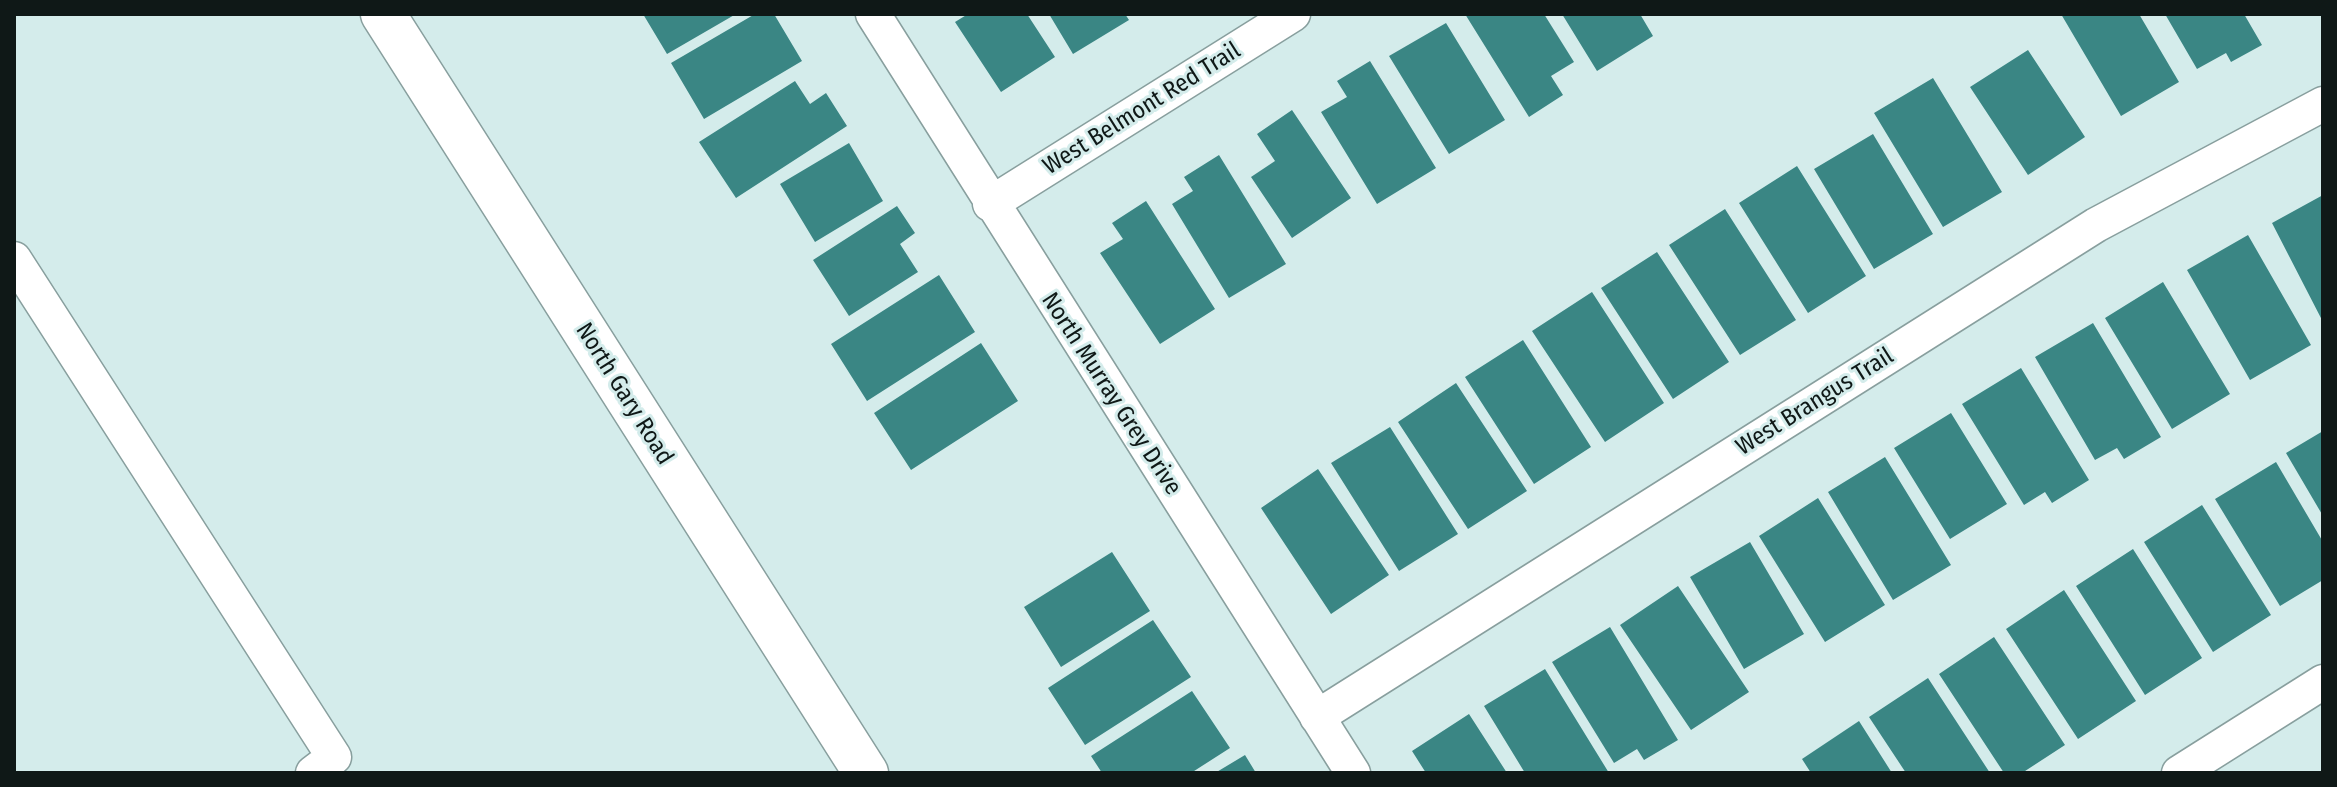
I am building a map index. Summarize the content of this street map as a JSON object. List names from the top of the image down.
{
  "streets": {
    "main road": ["North Gary Road"],
    "street": ["West Belmont Red Trail", "North Murray Grey Drive", "West Brangus Trail"]
  },
  "crossings": [
    ["West Belmont Red Trail", "North Murray Grey Drive"],
    ["North Murray Grey Drive", "West Brangus Trail"]
  ]
}
